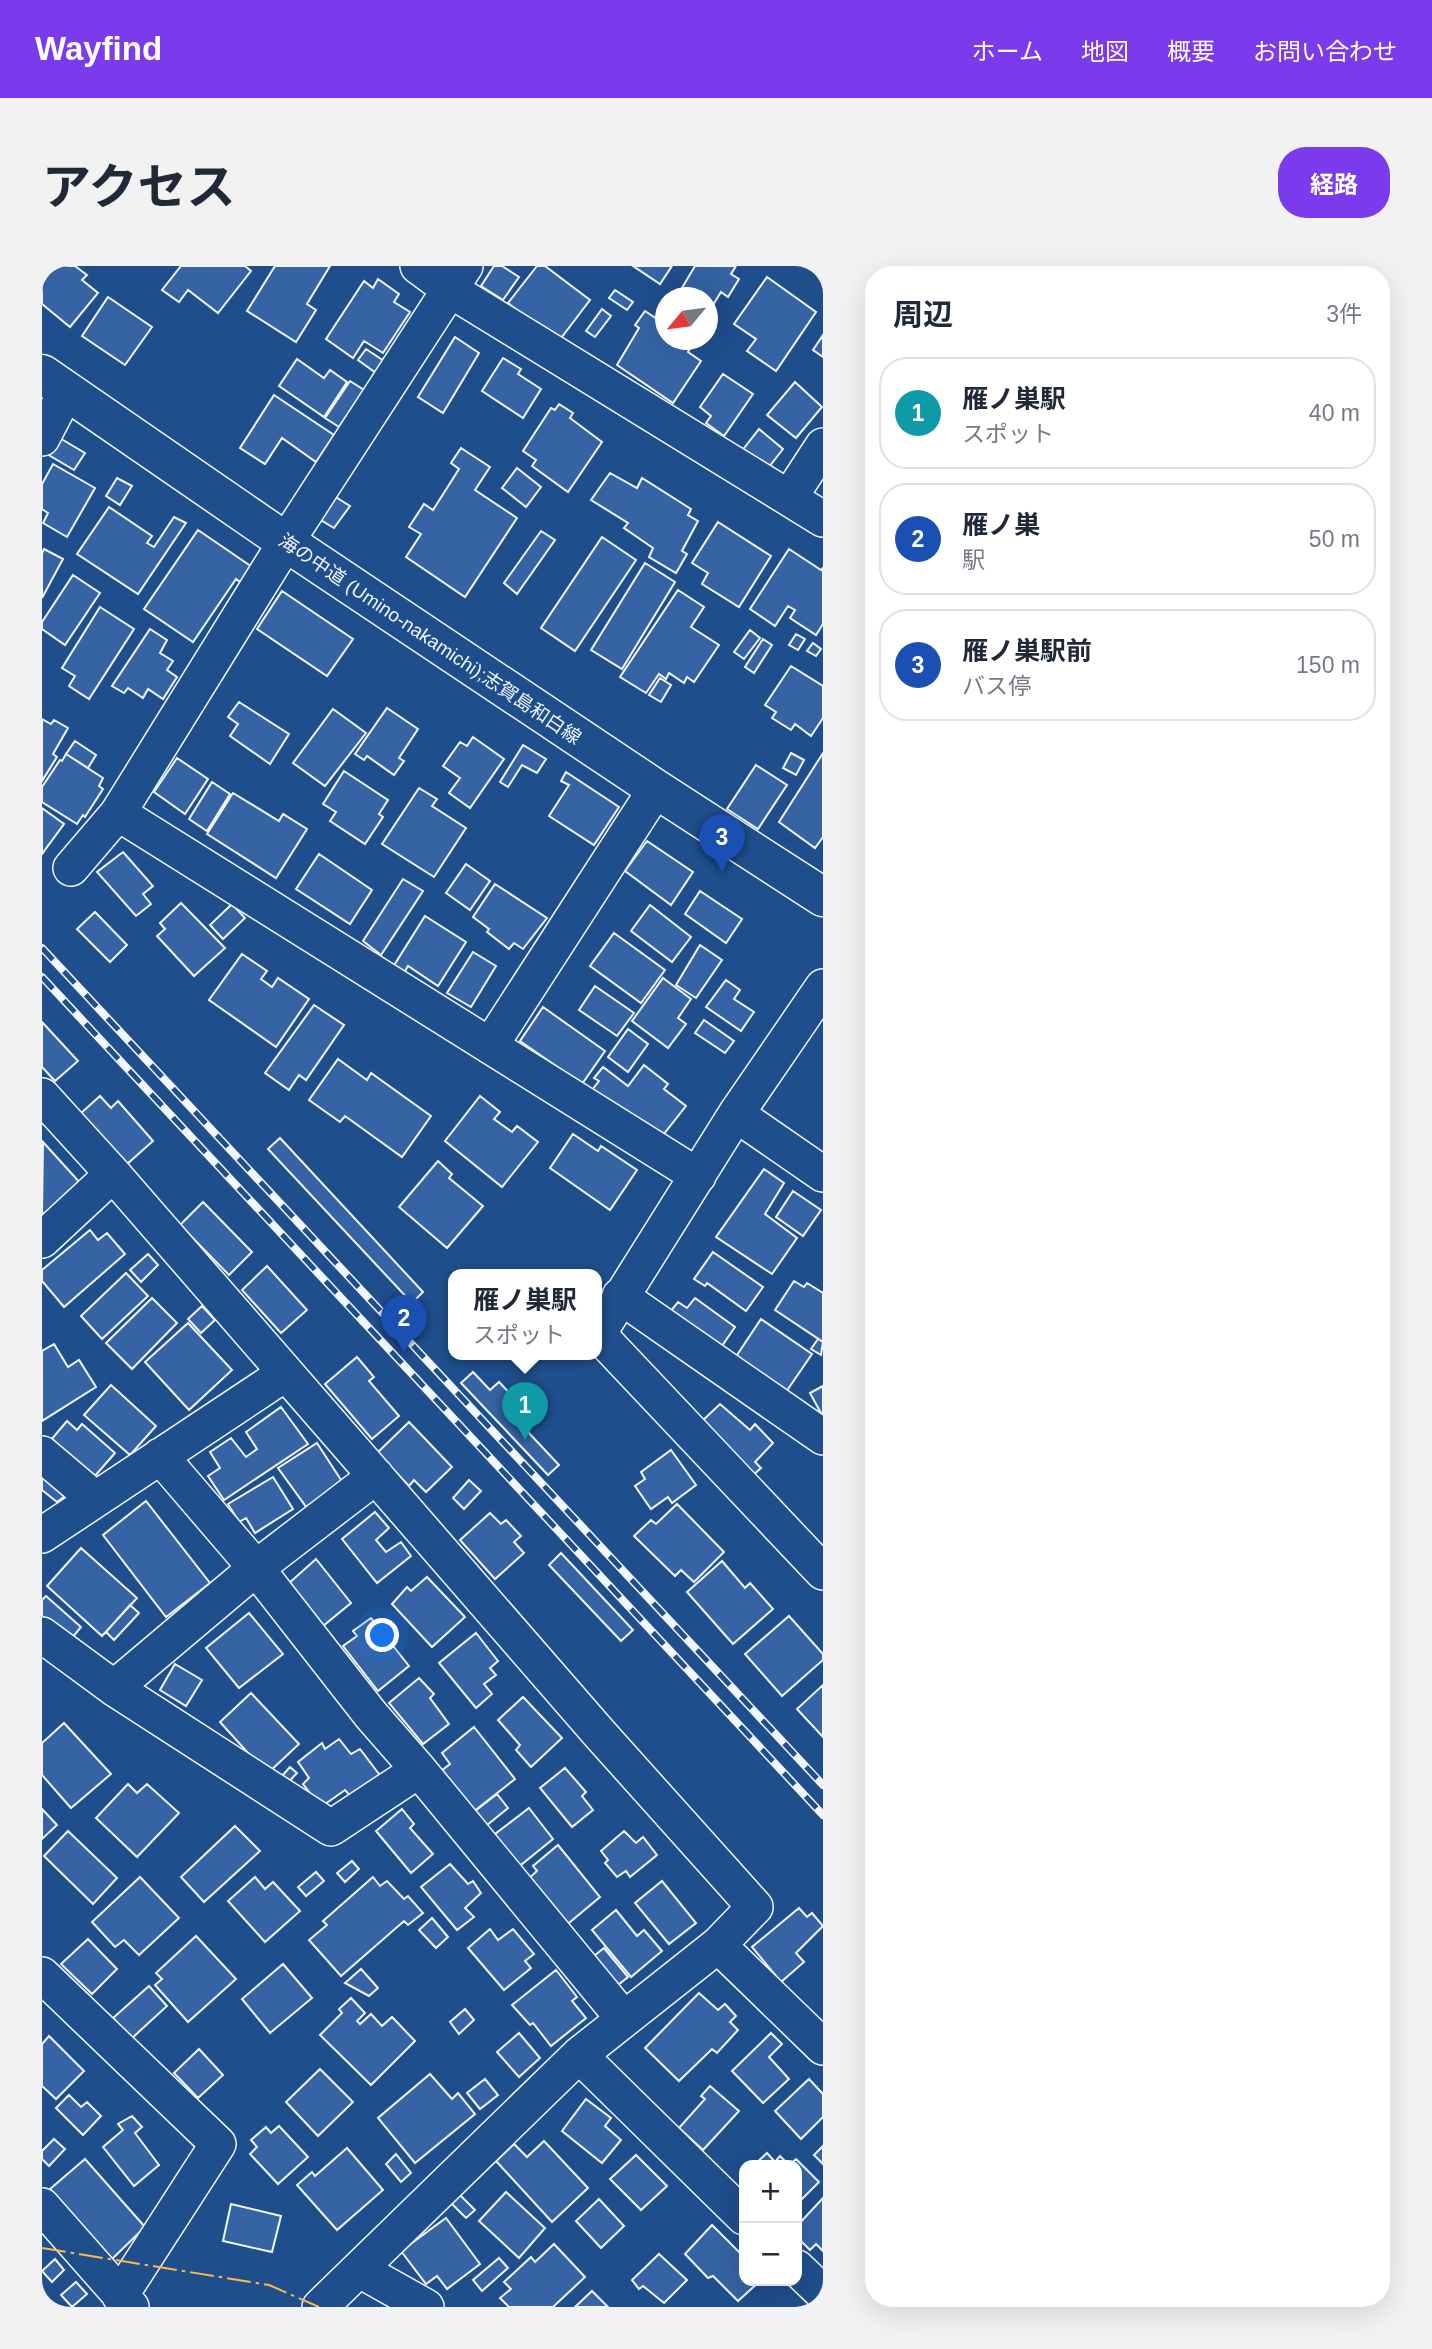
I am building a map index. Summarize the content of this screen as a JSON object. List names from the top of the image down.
{
  "streets": {
    "main road": ["海の中道 (Umino-nakamichi);志賀島和白線"]
  },
  "north": "bottom left",
  "page": {
    "header": "Wayfind",
    "nav": [
      "ホーム",
      "地図",
      "概要",
      "お問い合わせ"
    ],
    "title": "アクセス",
    "buttons": "経路",
    "heading": ["周辺", "3件"],
    "list": [
      {
        "mark": "1",
        "name": "雁ノ巣駅",
        "note": "スポット",
        "value": "40 m"
      },
      {
        "mark": "2",
        "name": "雁ノ巣",
        "note": "駅",
        "value": "50 m"
      },
      {
        "mark": "3",
        "name": "雁ノ巣駅前",
        "note": "バス停",
        "value": "150 m"
      }
    ],
    "pins": ["3", "2", "1"],
    "popup": ["雁ノ巣駅", "スポット"],
    "map_buttons": ["+", "−"]
  }
}
